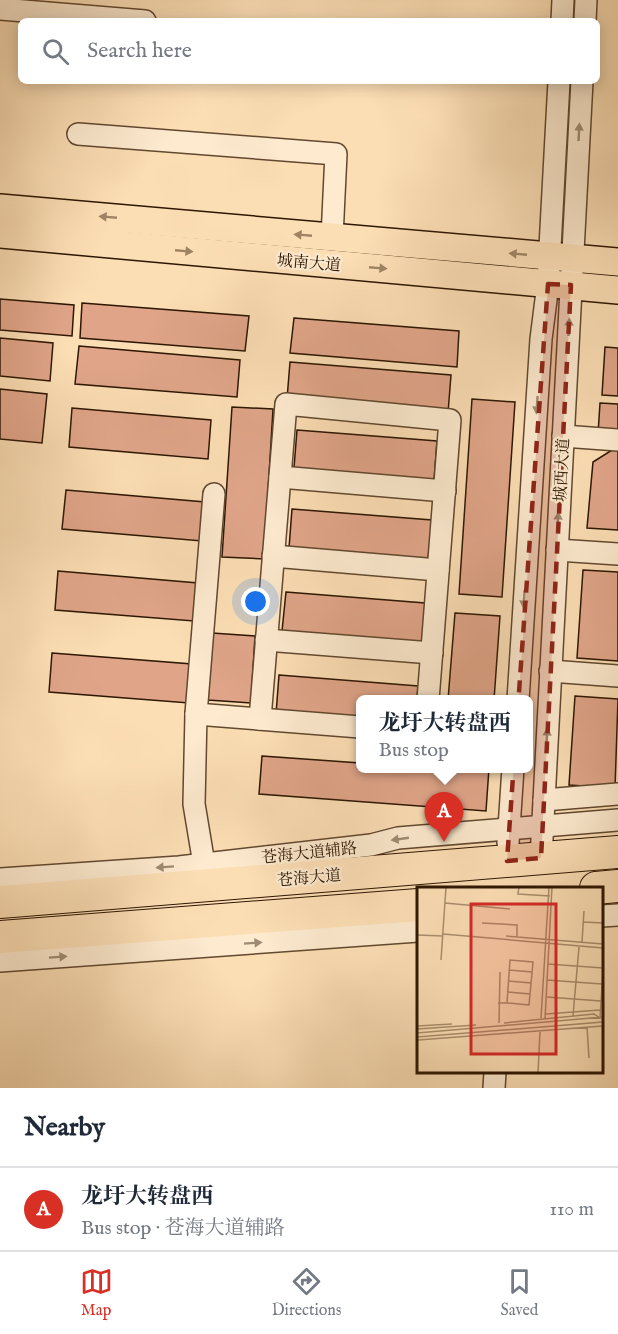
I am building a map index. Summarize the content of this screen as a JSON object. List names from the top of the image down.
{
  "streets": {
    "highway": ["苍海大道"],
    "main road": ["城南大道"],
    "street": ["城西大道", "苍海大道辅路"]
  },
  "crossings": [
    ["城南大道", "城西大道"],
    ["城西大道", "苍海大道辅路"],
    ["城西大道", "苍海大道"],
    ["苍海大道辅路", "苍海大道"]
  ],
  "page": {
    "search": "Search here",
    "popup": ["龙圩大转盘西", "Bus stop"],
    "pins": "A",
    "heading": "Nearby",
    "list": [
      {
        "mark": "A",
        "name": "龙圩大转盘西",
        "note": "Bus stop · 苍海大道辅路",
        "value": "110 m"
      }
    ],
    "nav": ["Map", "Directions", "Saved"]
  }
}
